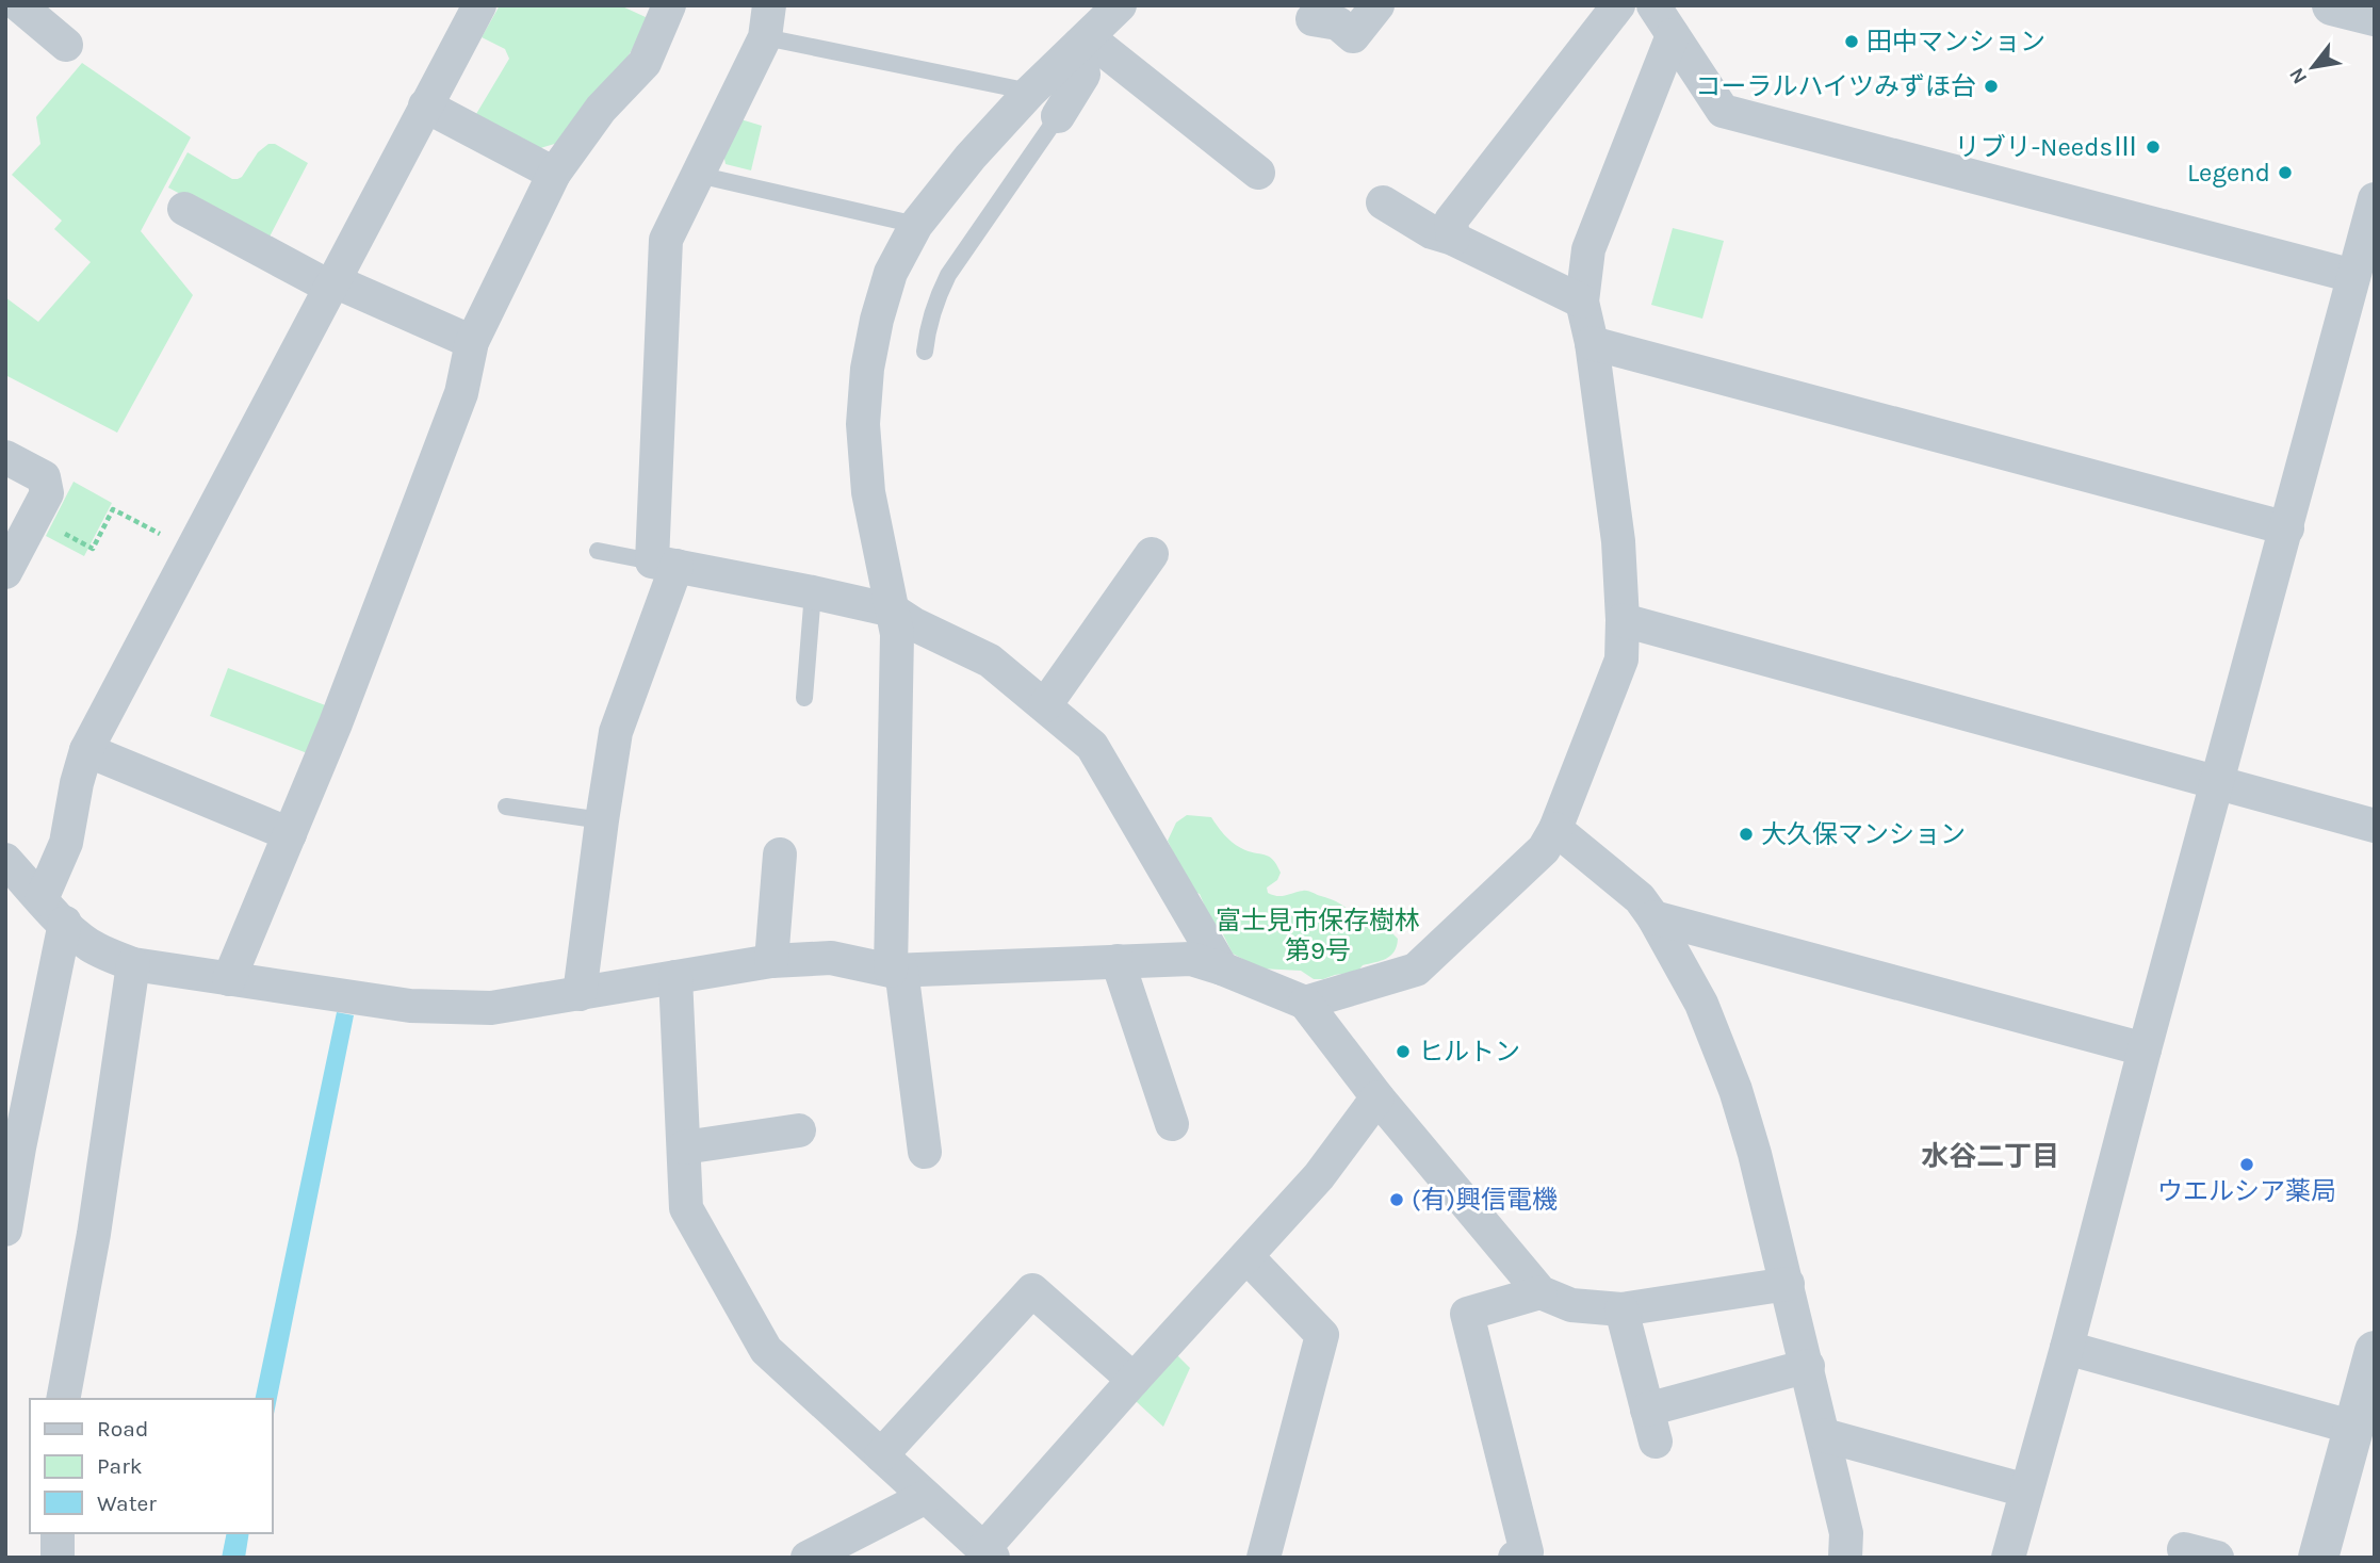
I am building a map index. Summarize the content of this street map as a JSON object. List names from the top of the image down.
{
  "districts": ["水谷二丁目"],
  "parks": ["富士見市保存樹林 第9号"],
  "places": [
    "田中マンション",
    "コーラルハイツみずほ台",
    "リブリ-NeedsⅢ",
    "Legend",
    "大久保マンション",
    "ヒルトン",
    "ウエルシア薬局",
    "(有)興信電機"
  ],
  "legend": ["Road", "Park", "Water"],
  "north": "bottom left"
}
